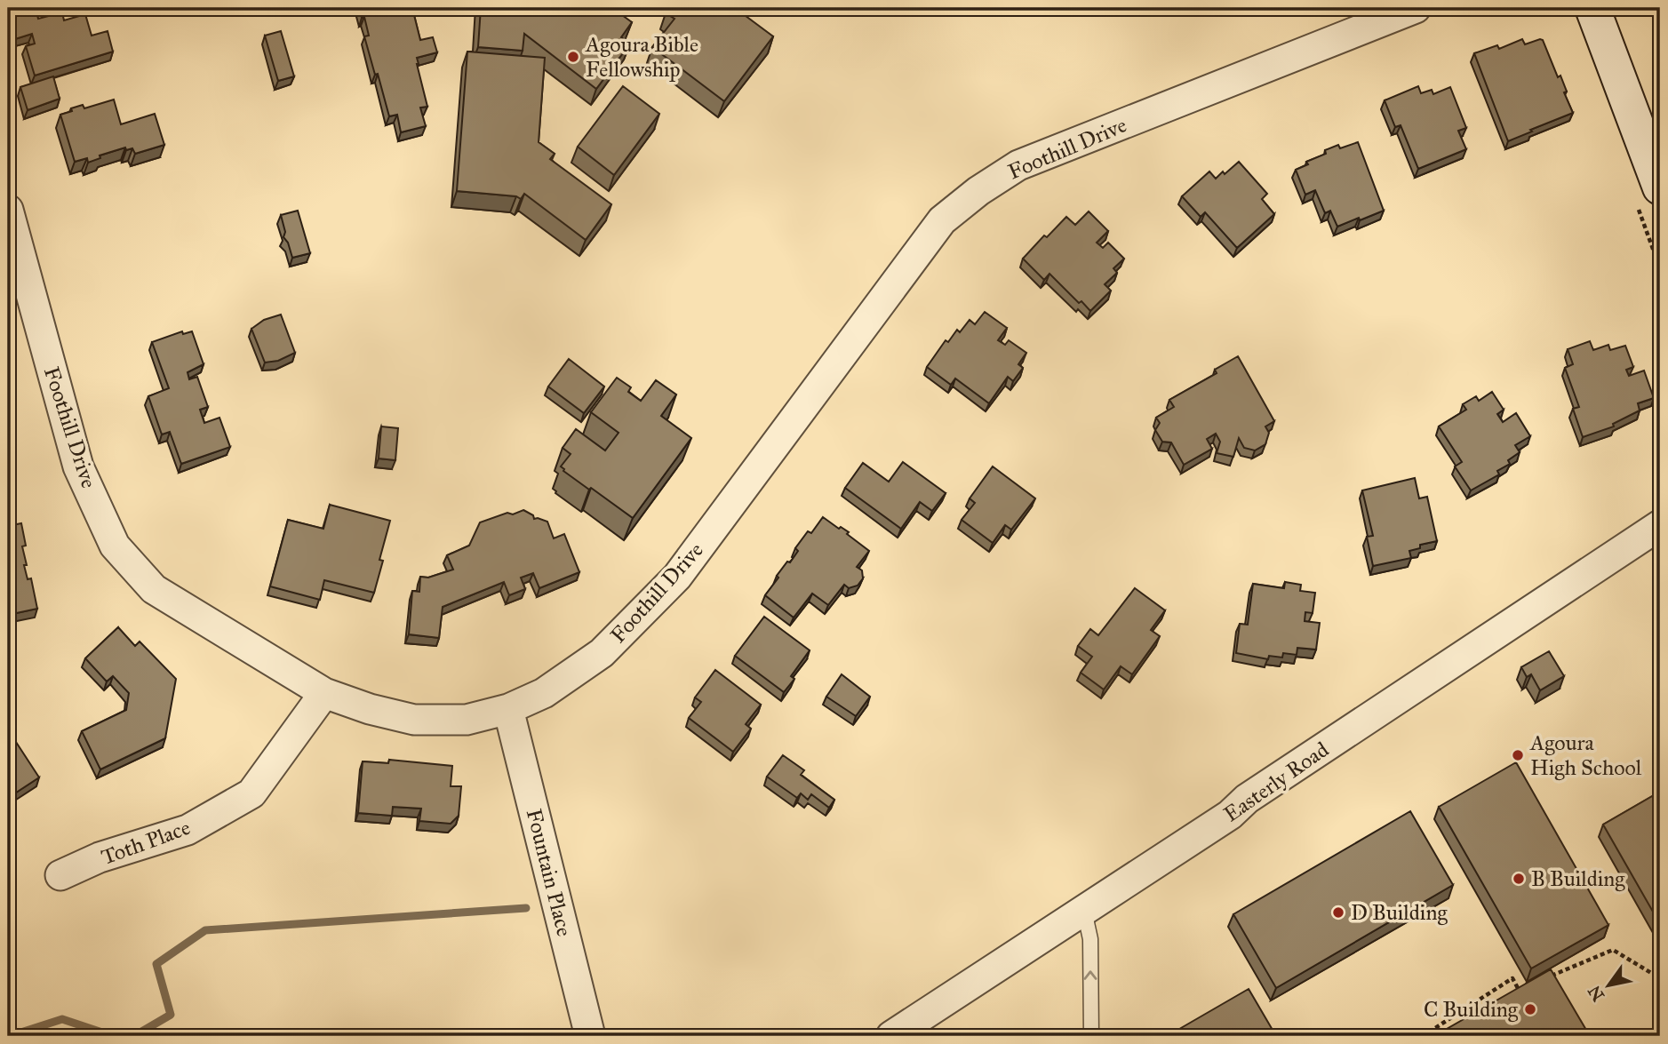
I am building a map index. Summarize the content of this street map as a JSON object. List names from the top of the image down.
{
  "streets": {
    "street": [
      "Foothill Drive",
      "Easterly Road",
      "Toth Place",
      "Fountain Place"
    ]
  },
  "crossings": [
    ["Foothill Drive", "Toth Place"],
    ["Foothill Drive", "Fountain Place"]
  ],
  "places": [
    "Agoura Bible Fellowship",
    "Agoura High School",
    "B Building",
    "D Building",
    "C Building"
  ],
  "north": "bottom left"
}
